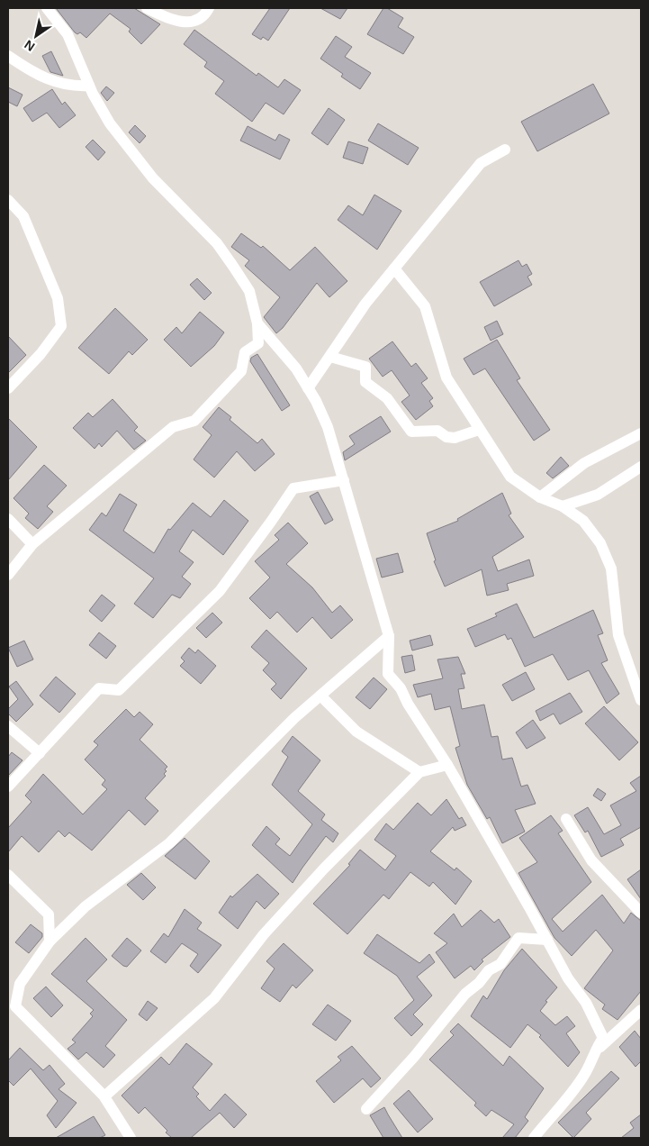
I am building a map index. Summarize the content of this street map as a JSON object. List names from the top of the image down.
{
  "north": "bottom left"
}
